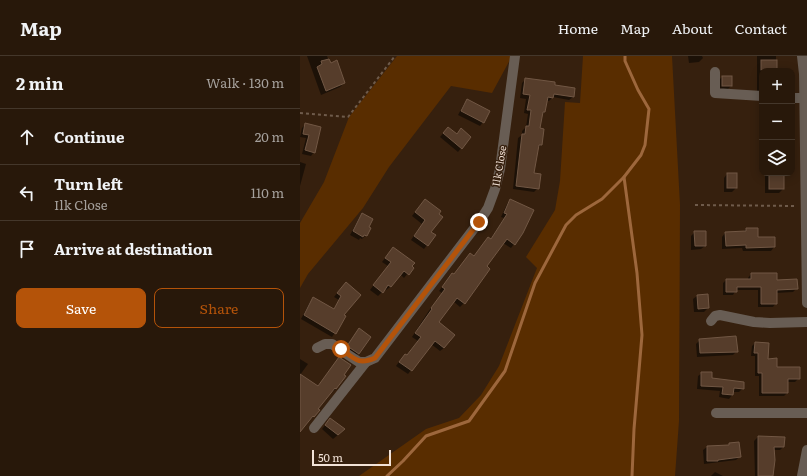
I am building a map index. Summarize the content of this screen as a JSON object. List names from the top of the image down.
{
  "streets": {
    "street": ["Ilk Close"]
  },
  "scale_bar": "50 m",
  "page": {
    "header": "Map",
    "nav": [
      "Home",
      "Map",
      "About",
      "Contact"
    ],
    "heading": ["2 min", "Walk · 130 m"],
    "map_buttons": ["+", "−"],
    "list": [
      ["Continue", "20 m"],
      ["Turn left", "Ilk Close", "110 m"],
      "Arrive at destination"
    ],
    "buttons": ["Save", "Share"],
    "scale": "50 m"
  }
}
